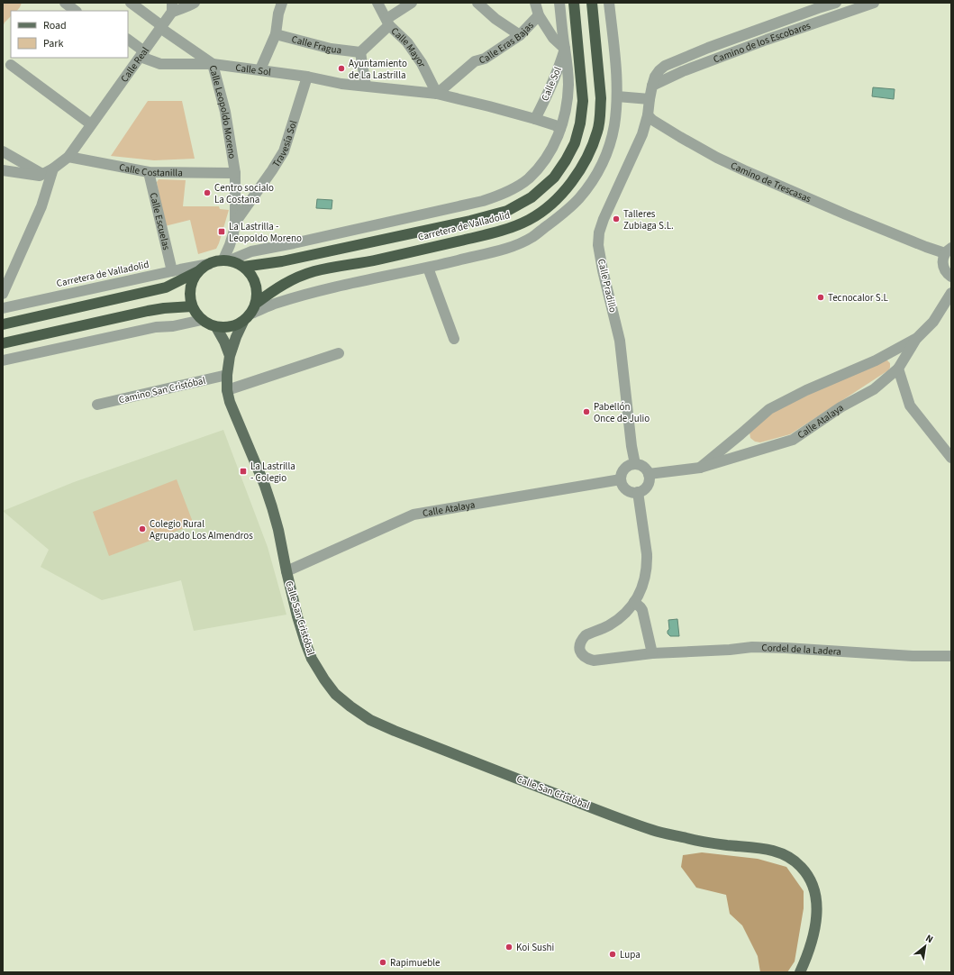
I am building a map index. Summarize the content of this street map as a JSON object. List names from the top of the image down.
{
  "streets": {
    "highway": ["Carretera de Valladolid"],
    "main road": ["Calle San Cristóbal"],
    "street": [
      "Calle Eras Bajas",
      "Camino de los Escobares",
      "Calle Fragua",
      "Calle Mayor",
      "Calle Real",
      "Calle Sol",
      "Calle Leopoldo Moreno",
      "Travesía Sol",
      "Calle Costanilla",
      "Camino de Trescasas",
      "Calle Escuelas",
      "Calle Pradillo",
      "Camino San Cristóbal",
      "Calle Atalaya",
      "Cordel de la Ladera"
    ]
  },
  "crossings": [
    ["Calle Eras Bajas", "Calle Mayor"],
    ["Calle Eras Bajas", "Calle Sol"],
    ["Calle Mayor", "Calle Sol"],
    ["Calle Real", "Calle Sol"],
    ["Calle Real", "Calle Leopoldo Moreno"],
    ["Calle Real", "Calle Costanilla"],
    ["Calle Sol", "Calle Leopoldo Moreno"],
    ["Calle Sol", "Travesía Sol"],
    ["Calle Sol", "Carretera de Valladolid"],
    ["Calle Leopoldo Moreno", "Travesía Sol"],
    ["Calle Leopoldo Moreno", "Calle Costanilla"],
    ["Calle Leopoldo Moreno", "Carretera de Valladolid"],
    ["Calle Costanilla", "Calle Escuelas"],
    ["Camino de Trescasas", "Calle Pradillo"],
    ["Calle Escuelas", "Carretera de Valladolid"],
    ["Calle Pradillo", "Calle Atalaya"],
    ["Calle Pradillo", "Cordel de la Ladera"],
    ["Calle Atalaya", "Calle San Cristóbal"],
    ["Calle Atalaya", "Cordel de la Ladera"]
  ],
  "places": {
    "other": [
      "Ayuntamiento de La Lastrilla",
      "Centro socialo La Costana",
      "Talleres Zubiaga S.L.",
      "Tecnocalor S.L",
      "Pabellón Once de Julio",
      "Colegio Rural Agrupado Los Almendros",
      "Koi Sushi",
      "Lupa",
      "Rapimueble"
    ],
    "transit": ["La Lastrilla - Leopoldo Moreno", "La Lastrilla - Colegio"]
  },
  "legend": ["Road", "Park"],
  "north": "top right"
}
